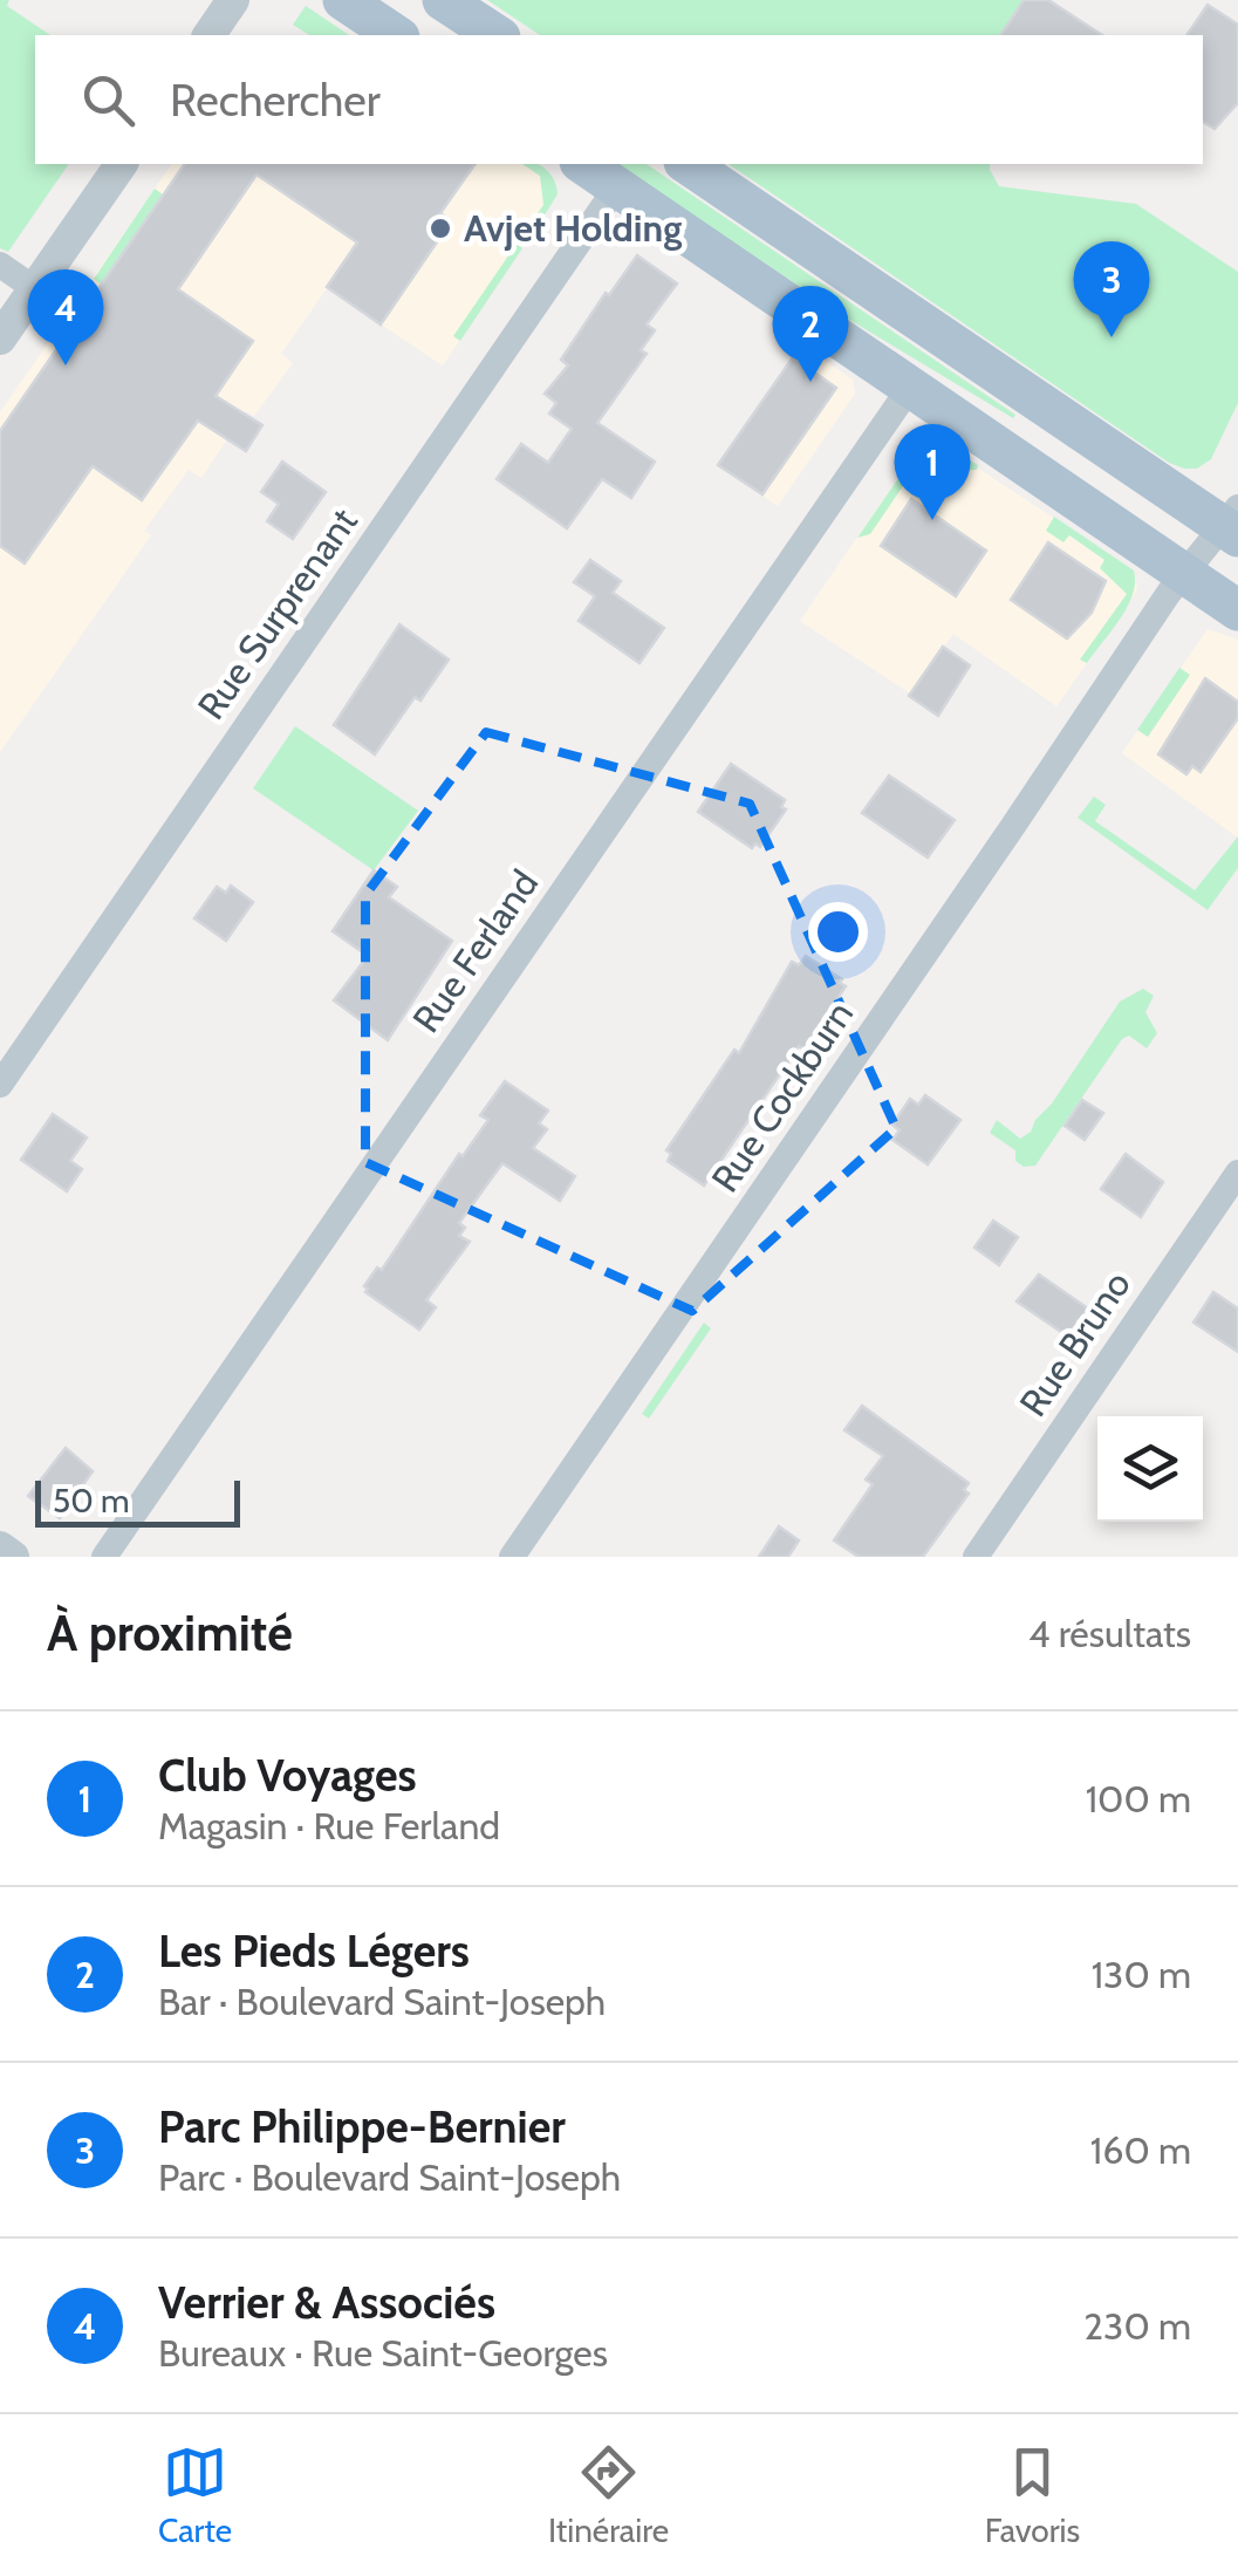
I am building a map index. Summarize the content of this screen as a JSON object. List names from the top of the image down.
{
  "streets": {
    "street": [
      "Rue Surprenant",
      "Rue Ferland",
      "Rue Cockburn",
      "Rue Bruno"
    ]
  },
  "places": ["Avjet Holding"],
  "scale_bar": "50 m",
  "page": {
    "search": "Rechercher",
    "pins": [
      "3",
      "4",
      "2",
      "1"
    ],
    "scale": "50 m",
    "heading": ["À proximité", "4 résultats"],
    "list": [
      {
        "mark": "1",
        "name": "Club Voyages",
        "note": "Magasin · Rue Ferland",
        "value": "100 m"
      },
      {
        "mark": "2",
        "name": "Les Pieds Légers",
        "note": "Bar · Boulevard Saint-Joseph",
        "value": "130 m"
      },
      {
        "mark": "3",
        "name": "Parc Philippe-Bernier",
        "note": "Parc · Boulevard Saint-Joseph",
        "value": "160 m"
      },
      {
        "mark": "4",
        "name": "Verrier & Associés",
        "note": "Bureaux · Rue Saint-Georges",
        "value": "230 m"
      }
    ],
    "nav": ["Carte", "Itinéraire", "Favoris"]
  }
}
